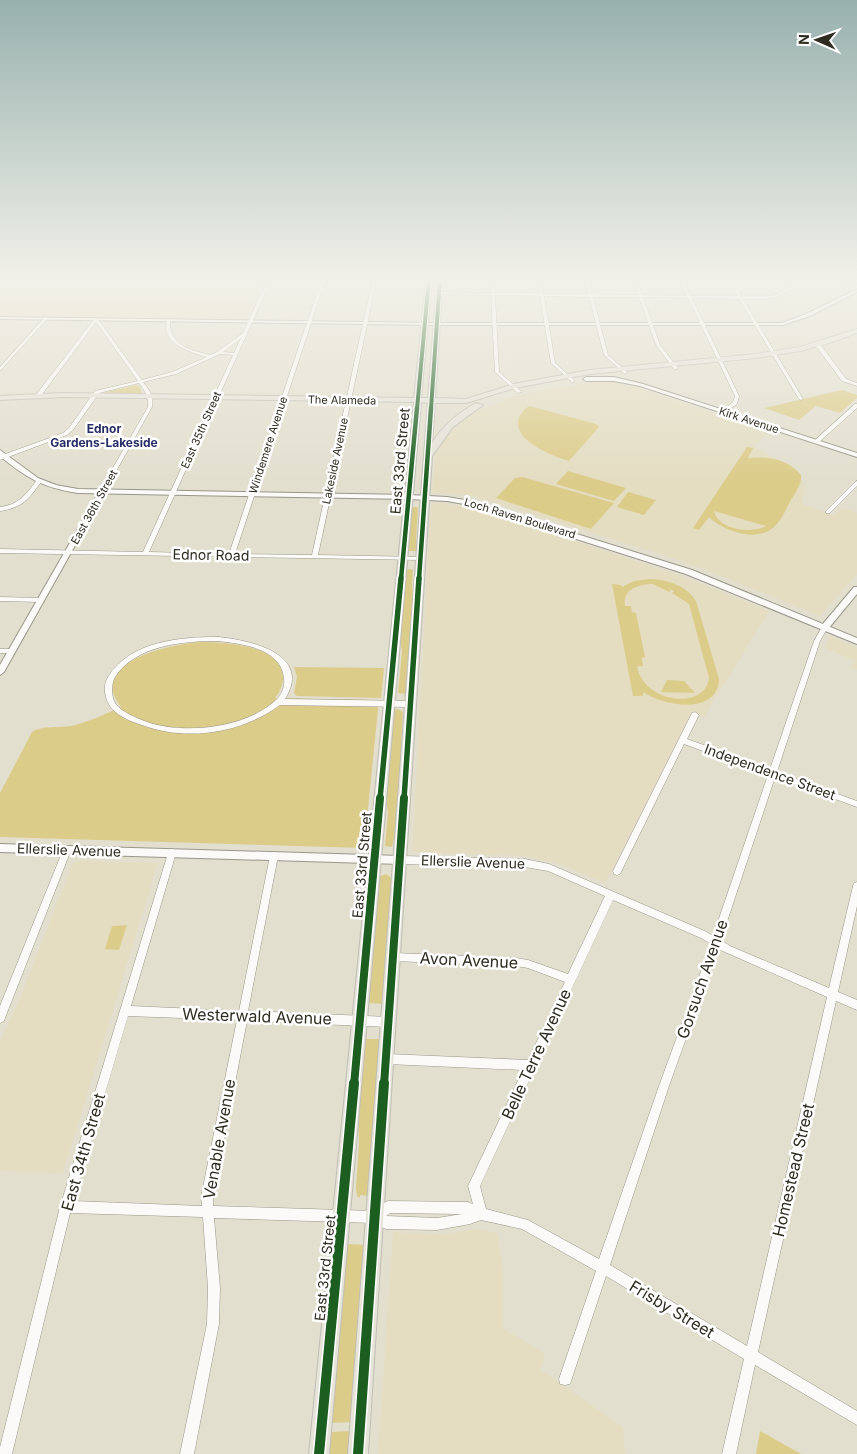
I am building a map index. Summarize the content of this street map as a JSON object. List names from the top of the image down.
{
  "streets": {
    "main road": ["The Alameda", "East 33rd Street", "Loch Raven Boulevard"],
    "street": [
      "Kirk Avenue",
      "East 35th Street",
      "Windemere Avenue",
      "Lakeside Avenue",
      "East 36th Street",
      "Ednor Road",
      "Independence Street",
      "Ellerslie Avenue",
      "Avon Avenue",
      "Gorsuch Avenue",
      "Westerwald Avenue",
      "Belle Terre Avenue",
      "Venable Avenue",
      "East 34th Street",
      "Homestead Street",
      "Frisby Street"
    ]
  },
  "crossings": [
    ["The Alameda", "Kirk Avenue"],
    ["The Alameda", "East 35th Street"],
    ["The Alameda", "Windemere Avenue"],
    ["The Alameda", "Lakeside Avenue"],
    ["The Alameda", "East 33rd Street"],
    ["The Alameda", "East 36th Street"],
    ["East 35th Street", "Loch Raven Boulevard"],
    ["East 35th Street", "Ednor Road"],
    ["Windemere Avenue", "Loch Raven Boulevard"],
    ["Windemere Avenue", "Ednor Road"],
    ["Lakeside Avenue", "Loch Raven Boulevard"],
    ["Lakeside Avenue", "Ednor Road"],
    ["East 33rd Street", "Loch Raven Boulevard"],
    ["East 33rd Street", "Ednor Road"],
    ["East 33rd Street", "Ellerslie Avenue"],
    ["East 33rd Street", "Avon Avenue"],
    ["East 33rd Street", "Westerwald Avenue"],
    ["East 33rd Street", "Frisby Street"],
    ["East 36th Street", "Loch Raven Boulevard"],
    ["East 36th Street", "Ednor Road"],
    ["Loch Raven Boulevard", "Gorsuch Avenue"],
    ["Independence Street", "Gorsuch Avenue"],
    ["Ellerslie Avenue", "Gorsuch Avenue"],
    ["Ellerslie Avenue", "Belle Terre Avenue"],
    ["Ellerslie Avenue", "Venable Avenue"],
    ["Ellerslie Avenue", "East 34th Street"],
    ["Ellerslie Avenue", "Homestead Street"],
    ["Avon Avenue", "Belle Terre Avenue"],
    ["Gorsuch Avenue", "Frisby Street"],
    ["Westerwald Avenue", "Venable Avenue"],
    ["Westerwald Avenue", "East 34th Street"],
    ["Belle Terre Avenue", "Frisby Street"],
    ["Venable Avenue", "Frisby Street"],
    ["East 34th Street", "Frisby Street"],
    ["Homestead Street", "Frisby Street"]
  ],
  "districts": ["Ednor Gardens-Lakeside"],
  "north": "left"
}
